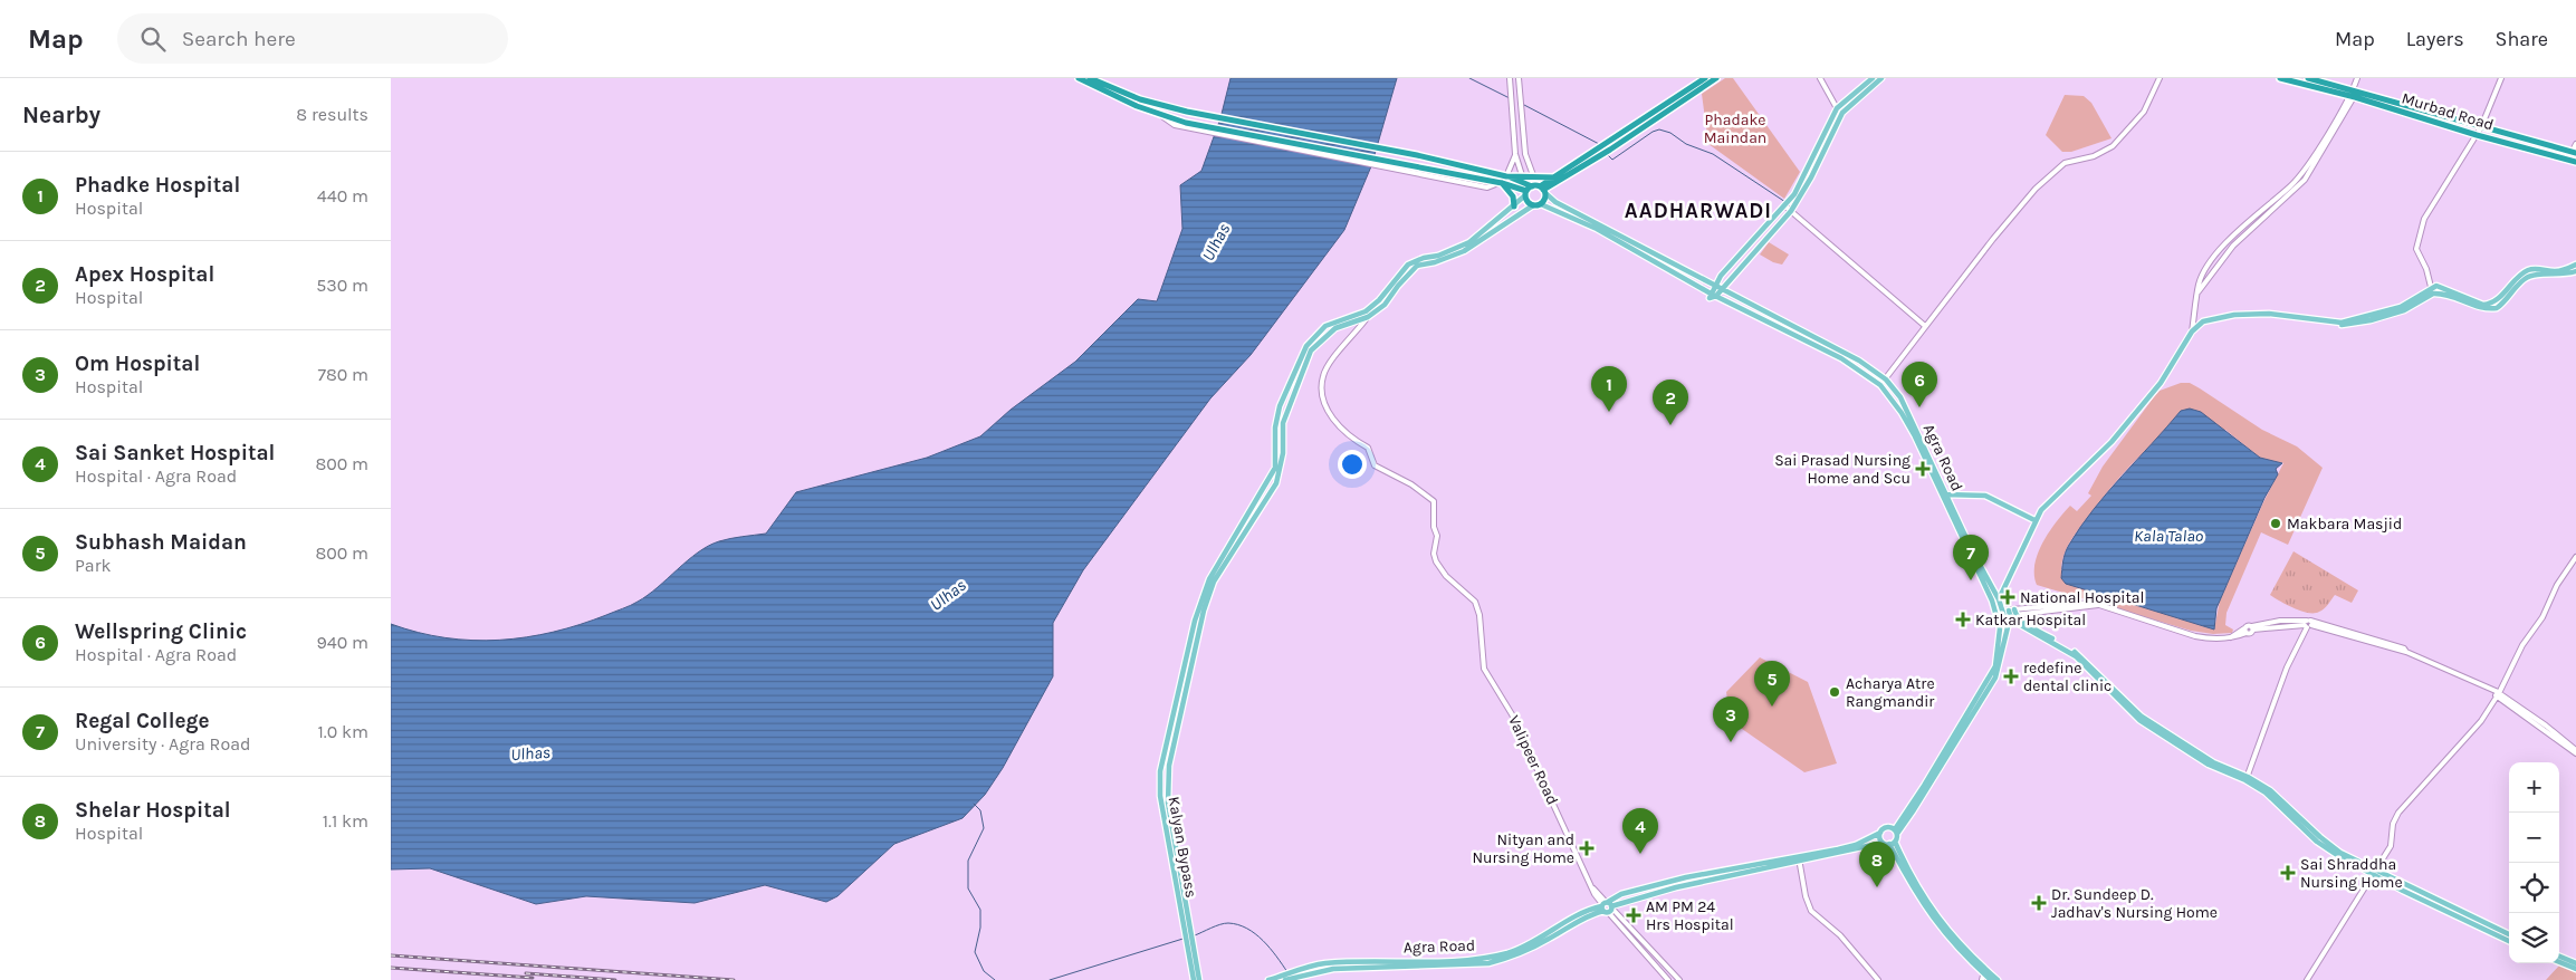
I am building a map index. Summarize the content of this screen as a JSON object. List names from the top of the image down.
{
  "streets": {
    "highway": ["Murbad Road"],
    "main road": ["Agra Road", "Kalyan Bypass"],
    "street": ["Valipeer Road"]
  },
  "crossings": [
    ["Agra Road", "Valipeer Road"]
  ],
  "districts": ["AADHARWADI"],
  "water": ["Ulhas", "Kala Talao"],
  "parks": ["Phadake Maindan"],
  "places": {
    "health": [
      "Sai Prasad Nursing Home and Scu",
      "National Hospital",
      "Katkar Hospital",
      "redefine dental clinic",
      "Nityan and Nursing Home",
      "Sai Shraddha Nursing Home",
      "Dr. Sundeep D. Jadhav's Nursing Home",
      "AM PM 24 Hrs Hospital"
    ],
    "other": ["Makbara Masjid", "Acharya Atre Rangmandir"]
  },
  "page": {
    "header": "Map",
    "search": "Search here",
    "nav": ["Map", "Layers", "Share"],
    "heading": ["Nearby", "8 results"],
    "list": [
      {
        "mark": "1",
        "name": "Phadke Hospital",
        "note": "Hospital",
        "value": "440 m"
      },
      {
        "mark": "2",
        "name": "Apex Hospital",
        "note": "Hospital",
        "value": "530 m"
      },
      {
        "mark": "3",
        "name": "Om Hospital",
        "note": "Hospital",
        "value": "780 m"
      },
      {
        "mark": "4",
        "name": "Sai Sanket Hospital",
        "note": "Hospital · Agra Road",
        "value": "800 m"
      },
      {
        "mark": "5",
        "name": "Subhash Maidan",
        "note": "Park",
        "value": "800 m"
      },
      {
        "mark": "6",
        "name": "Wellspring Clinic",
        "note": "Hospital · Agra Road",
        "value": "940 m"
      },
      {
        "mark": "7",
        "name": "Regal College",
        "note": "University · Agra Road",
        "value": "1.0 km"
      },
      {
        "mark": "8",
        "name": "Shelar Hospital",
        "note": "Hospital",
        "value": "1.1 km"
      }
    ],
    "pins": [
      "6",
      "1",
      "2",
      "7",
      "5",
      "3",
      "4",
      "8"
    ],
    "map_buttons": ["+", "−"]
  }
}
